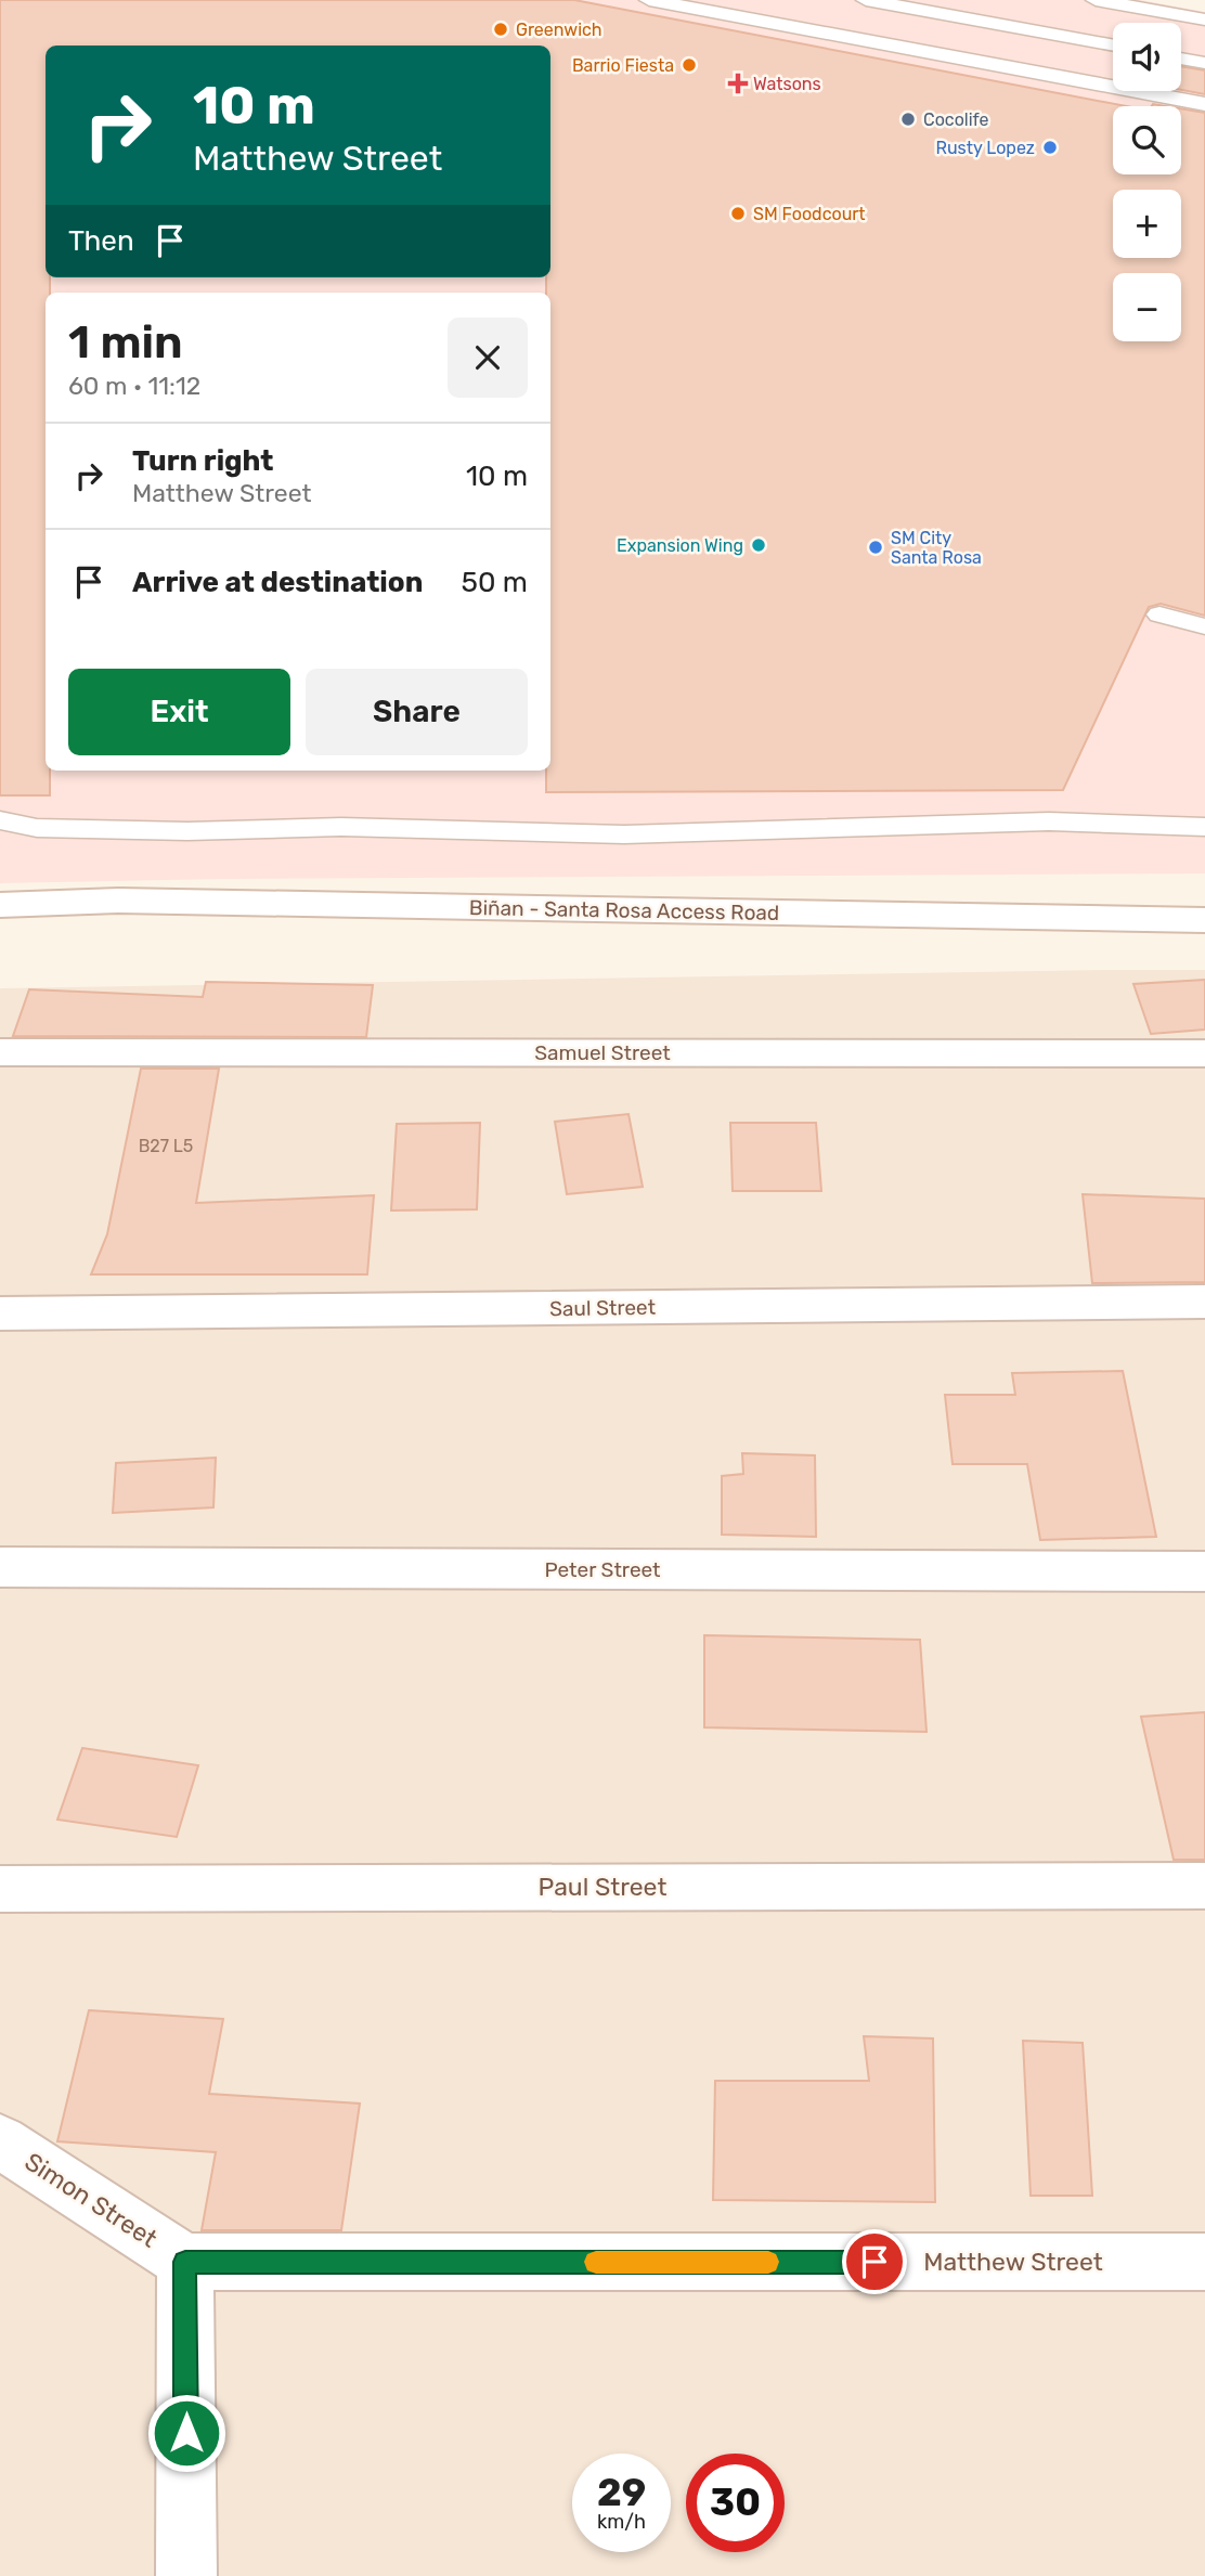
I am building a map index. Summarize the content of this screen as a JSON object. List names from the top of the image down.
{
  "streets": {
    "street": [
      "Biñan - Santa Rosa Access Road",
      "Samuel Street",
      "Saul Street",
      "Peter Street",
      "Paul Street",
      "Simon Street",
      "Matthew Street"
    ]
  },
  "crossings": [
    ["Simon Street", "Matthew Street"]
  ],
  "places": {
    "other": [
      "Greenwich",
      "Barrio Fiesta",
      "Cocolife",
      "Rusty Lopez",
      "SM Foodcourt",
      "Expansion Wing",
      "SM City Santa Rosa"
    ],
    "health": ["Watsons"]
  },
  "house_numbers": ["B27 L5"],
  "page": {
    "map_buttons": ["+", "−"],
    "turn": ["10 m", "Matthew Street"],
    "then": "Then",
    "heading": ["1 min", "60 m · 11:12"],
    "list": [
      {
        "name": "Turn right",
        "note": "Matthew Street",
        "value": "10 m"
      },
      {
        "name": "Arrive at destination",
        "value": "50 m"
      }
    ],
    "buttons": ["Exit", "Share"],
    "speed": "29 km/h",
    "limit": "30"
  }
}
